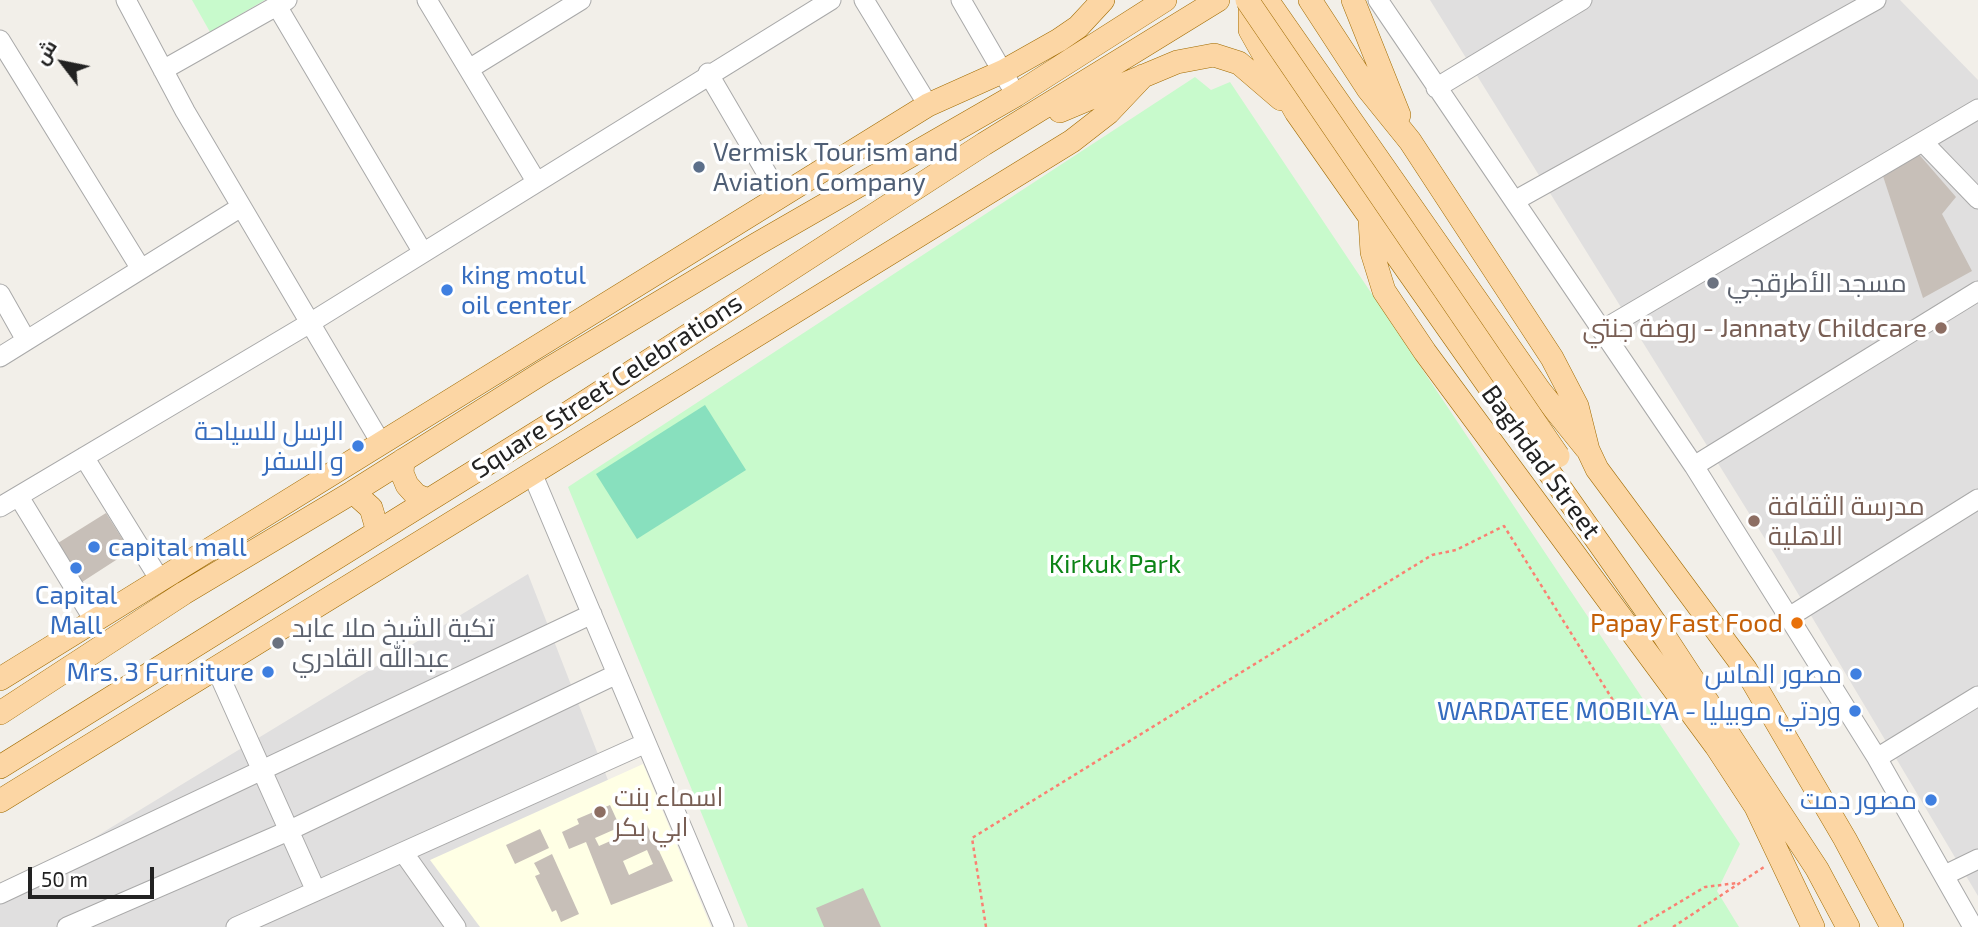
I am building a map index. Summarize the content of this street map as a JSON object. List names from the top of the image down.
{
  "streets": {
    "main road": ["Square Street Celebrations", "Baghdad Street"]
  },
  "parks": ["Kirkuk Park"],
  "places": [
    "Vermisk Tourism and Aviation Company",
    "مسجد الأطرقجي",
    "king motul oil center",
    "روضة جنتي - Jannaty Childcare",
    "الرسل للسياحة و السفر",
    "مدرسة الثقافة الاهلية",
    "capital mall",
    "Capital Mall",
    "Papay Fast Food",
    "تكية الشيخ ملا عابد عبدالله القادري",
    "Mrs. 3 Furniture",
    "مصور الماس",
    "WARDATEE MOBILYA - وردتي موبيليا",
    "مصور دمت",
    "اسماء بنت ابي بكر"
  ],
  "scale_bar": "50 m",
  "north": "top left"
}
